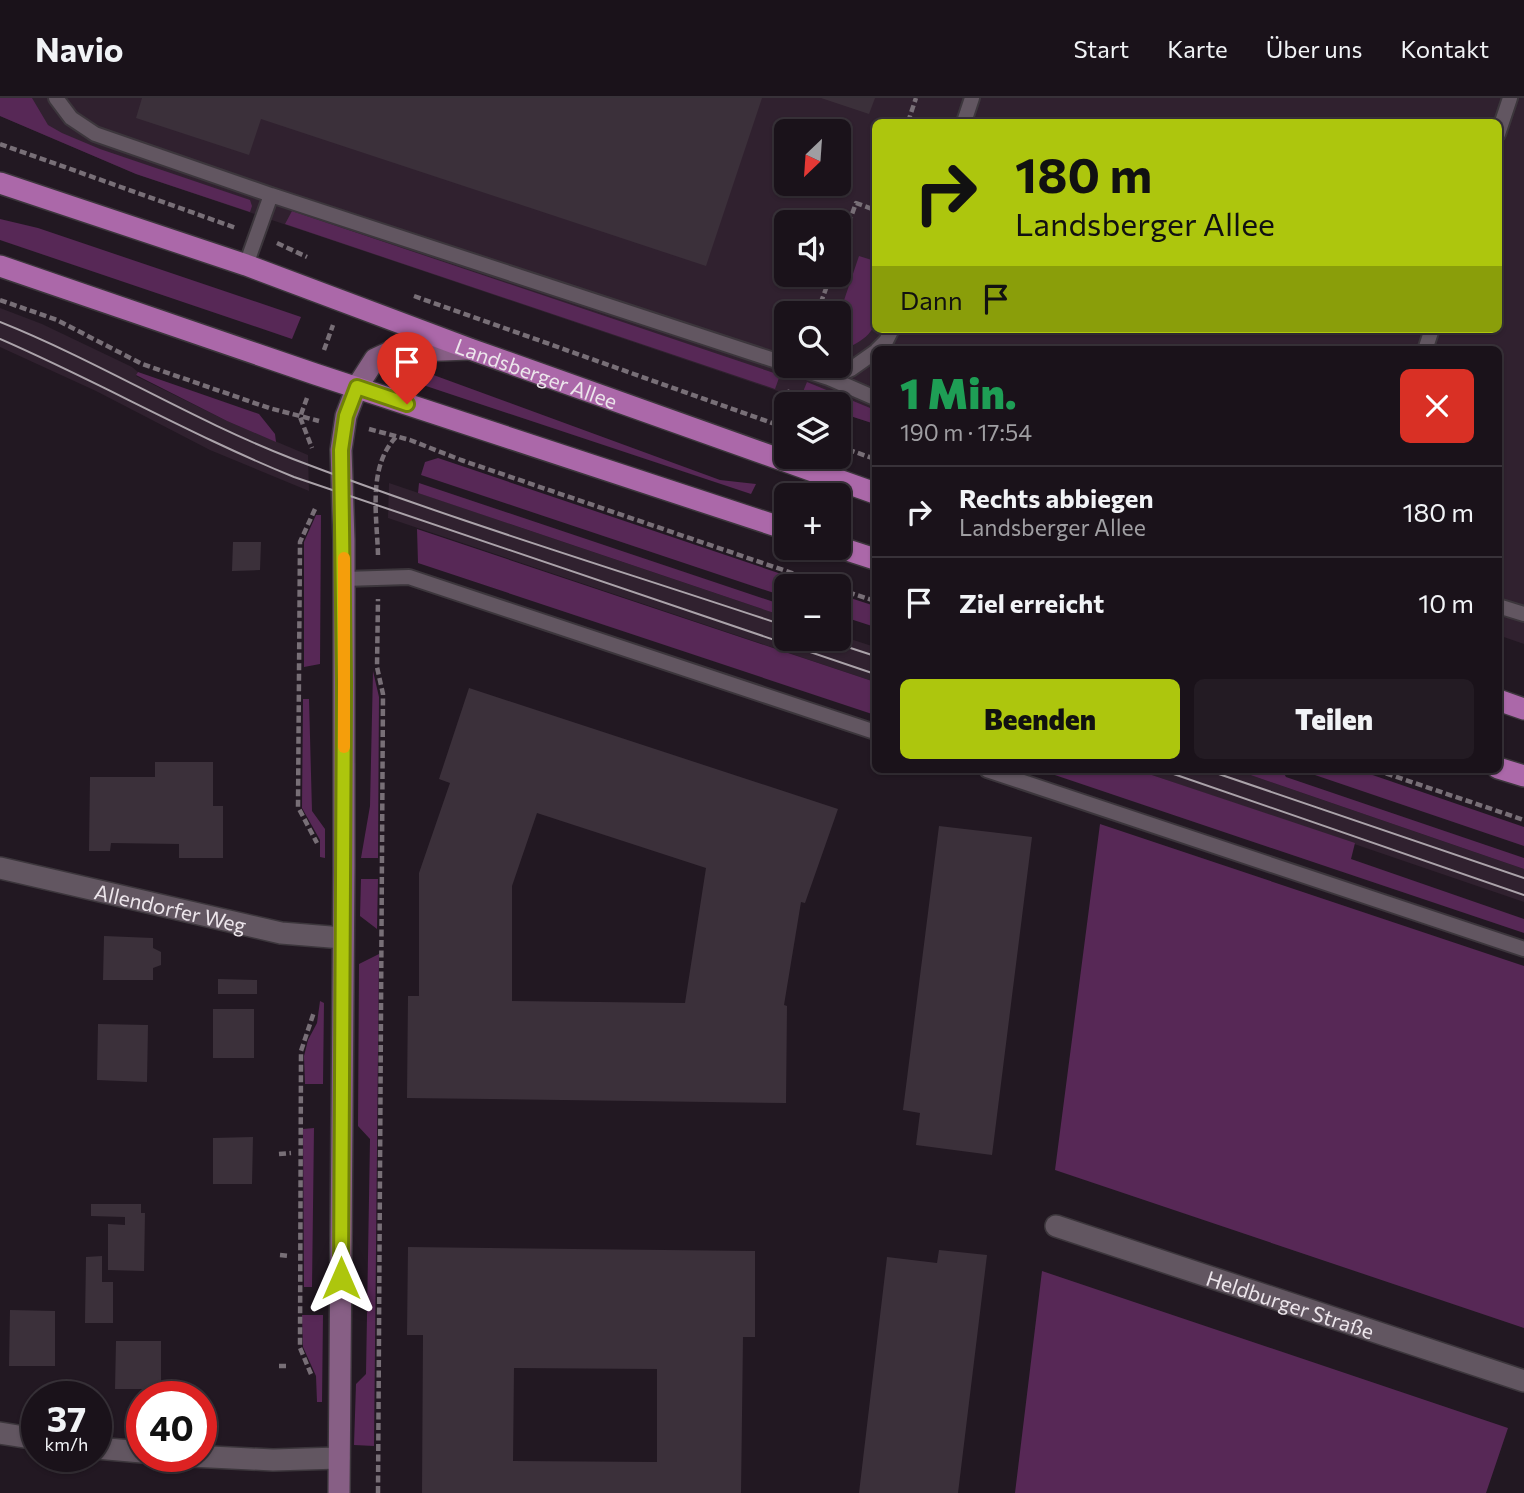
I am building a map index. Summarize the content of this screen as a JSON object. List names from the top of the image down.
{
  "streets": {
    "main road": ["Landsberger Allee"],
    "street": ["Allendorfer Weg", "Heldburger Straße"]
  },
  "north": "bottom left",
  "page": {
    "header": "Navio",
    "nav": [
      "Start",
      "Karte",
      "Über uns",
      "Kontakt"
    ],
    "map_buttons": ["+", "−"],
    "turn": ["180 m", "Landsberger Allee"],
    "then": "Dann",
    "heading": ["1 Min.", "190 m · 17:54"],
    "list": [
      {
        "name": "Rechts abbiegen",
        "note": "Landsberger Allee",
        "value": "180 m"
      },
      {
        "name": "Ziel erreicht",
        "value": "10 m"
      }
    ],
    "buttons": ["Beenden", "Teilen"],
    "speed": "37 km/h",
    "limit": "40"
  }
}
